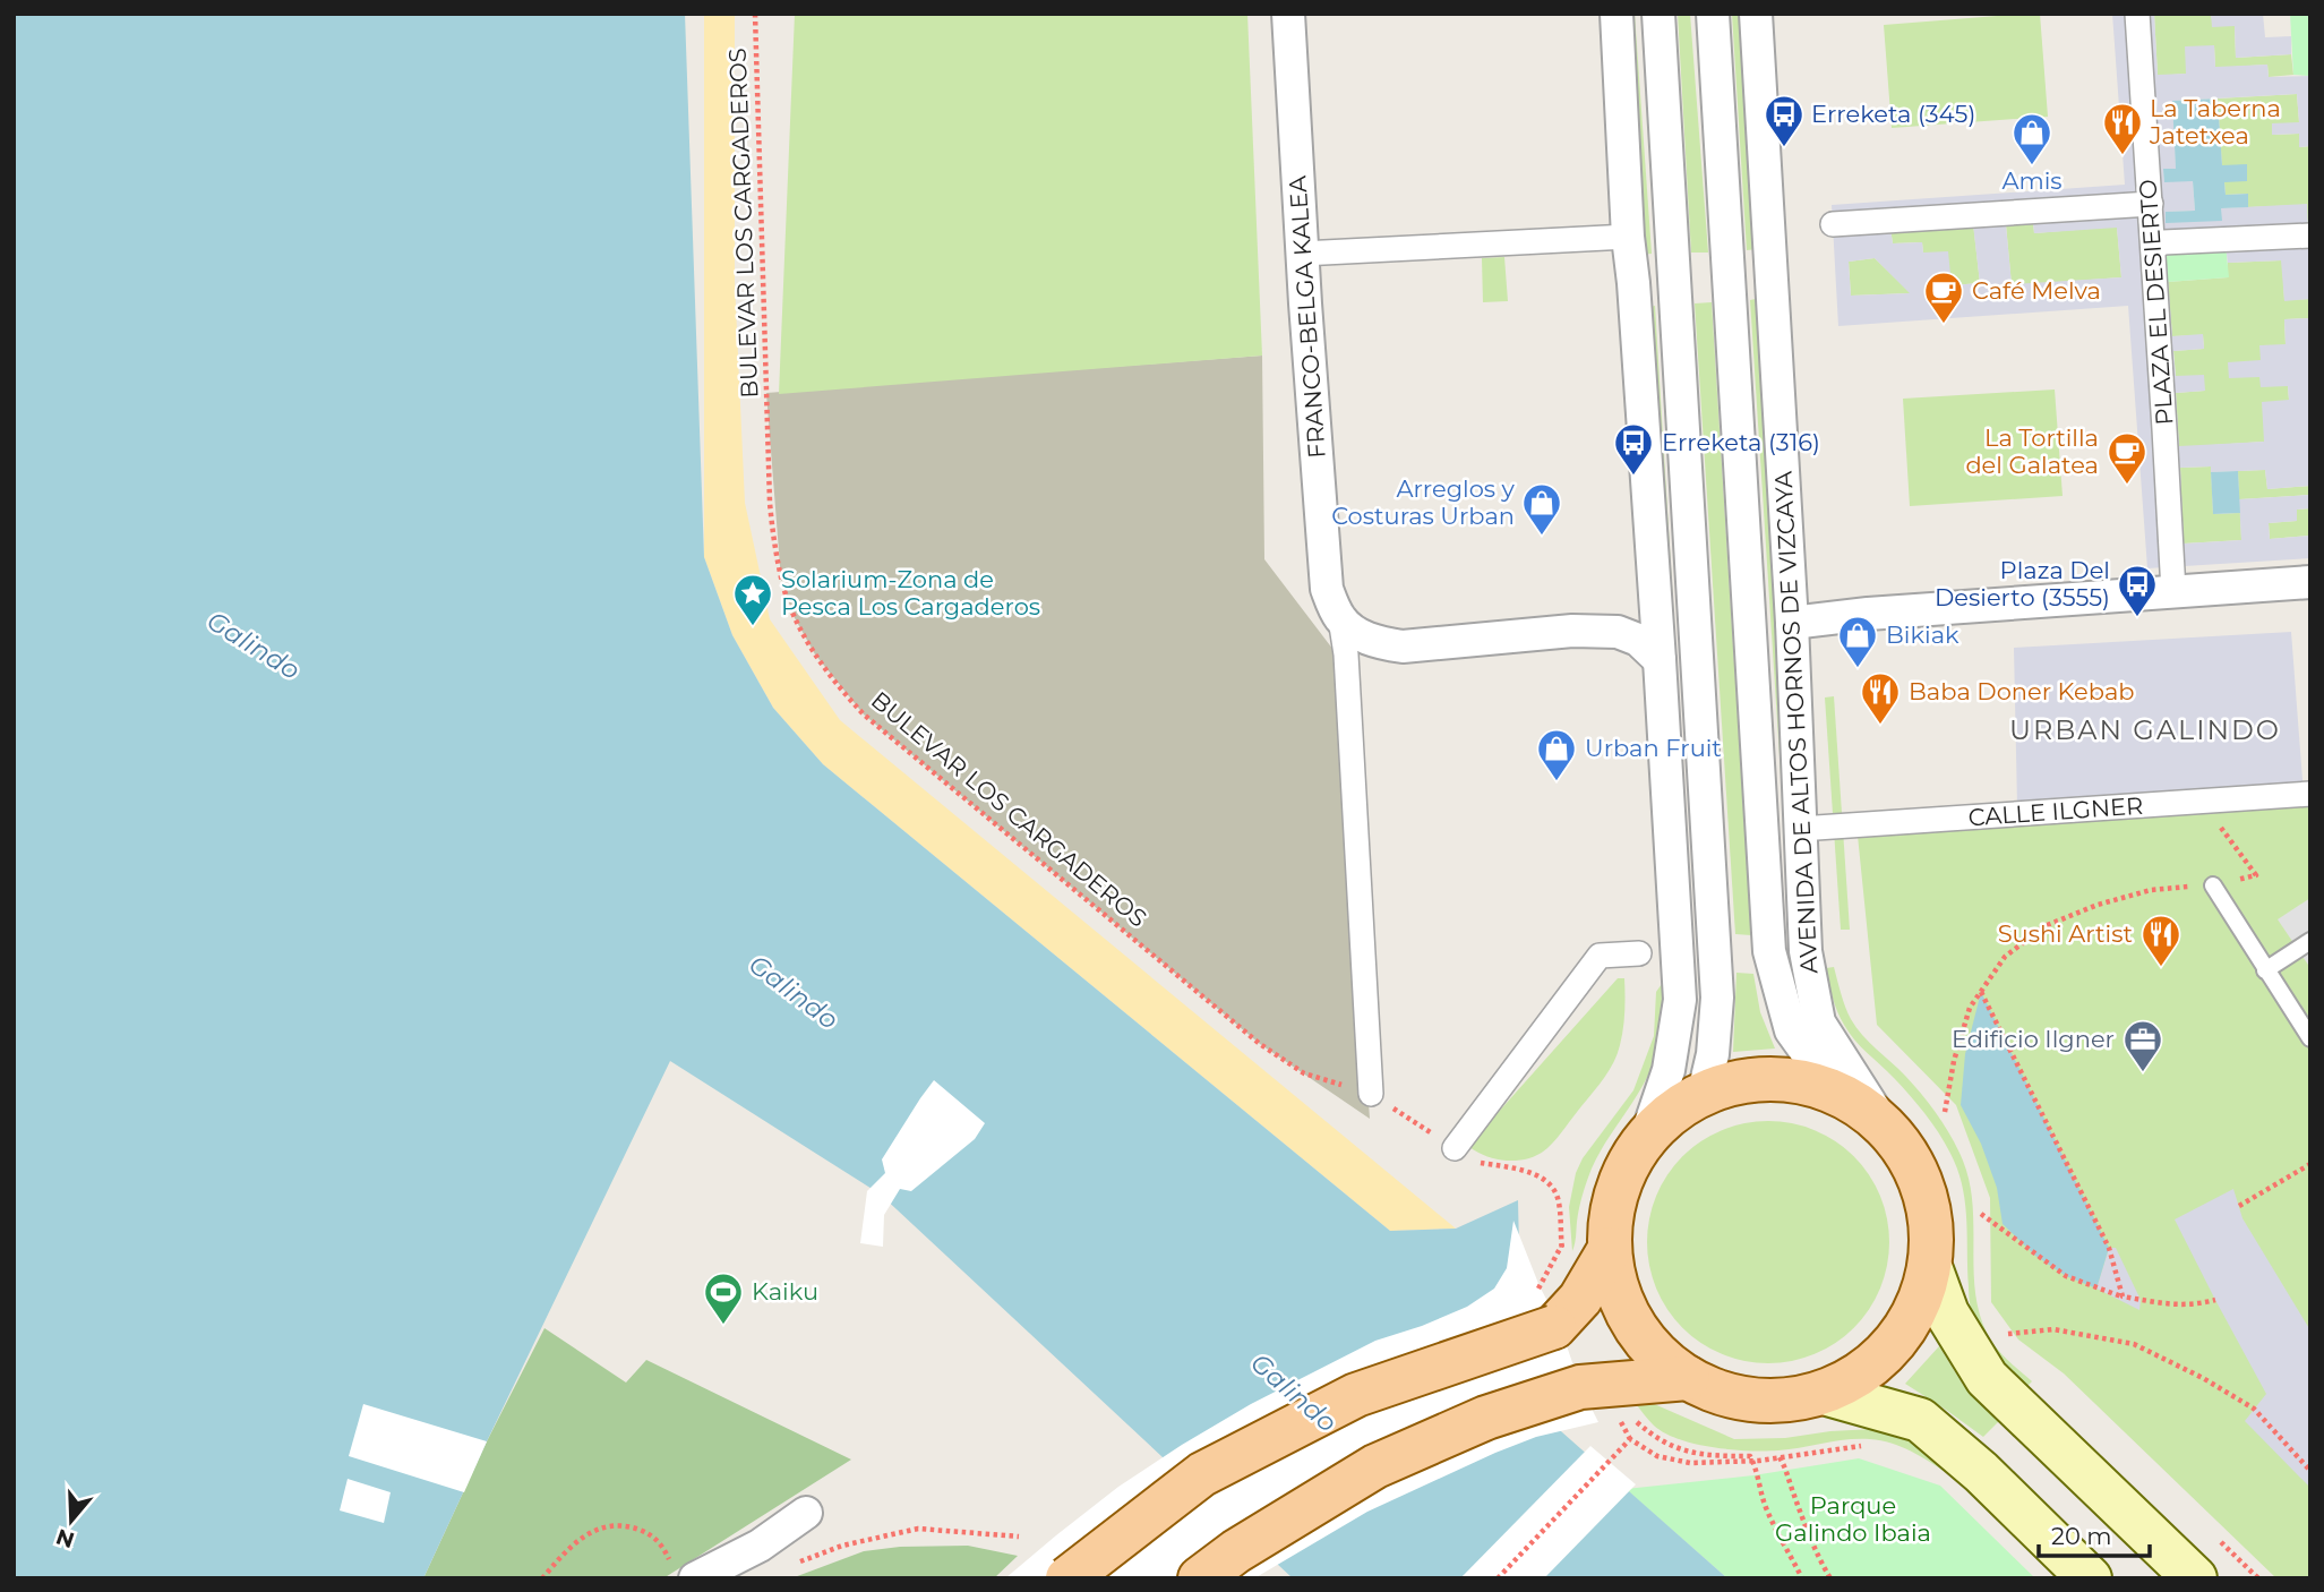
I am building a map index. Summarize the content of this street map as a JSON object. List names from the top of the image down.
{
  "streets": {
    "street": [
      "PLAZA EL DESIERTO",
      "FRANCO-BELGA KALEA",
      "AVENIDA DE ALTOS HORNOS DE VIZCAYA",
      "CALLE ILGNER"
    ],
    "path": ["BULEVAR LOS CARGADEROS"]
  },
  "crossings": [
    ["BULEVAR LOS CARGADEROS", "FRANCO-BELGA KALEA"],
    ["AVENIDA DE ALTOS HORNOS DE VIZCAYA", "CALLE ILGNER"]
  ],
  "districts": ["URBAN GALINDO"],
  "water": ["Galindo"],
  "parks": ["Parque Galindo Ibaia"],
  "places": {
    "bus stop": ["Erreketa (345)", "Erreketa (316)", "Plaza Del Desierto (3555)"],
    "restaurant": ["La Taberna Jatetxea", "Baba Doner Kebab", "Sushi Artist"],
    "shop": [
      "Amis",
      "Arreglos y Costuras Urban",
      "Bikiak",
      "Urban Fruit"
    ],
    "cafe": ["Café Melva", "La Tortilla del Galatea"],
    "place": ["Solarium-Zona de Pesca Los Cargaderos"],
    "office": ["Edificio Ilgner"],
    "sports": ["Kaiku"]
  },
  "scale_bar": "20 m",
  "north": "bottom"
}
